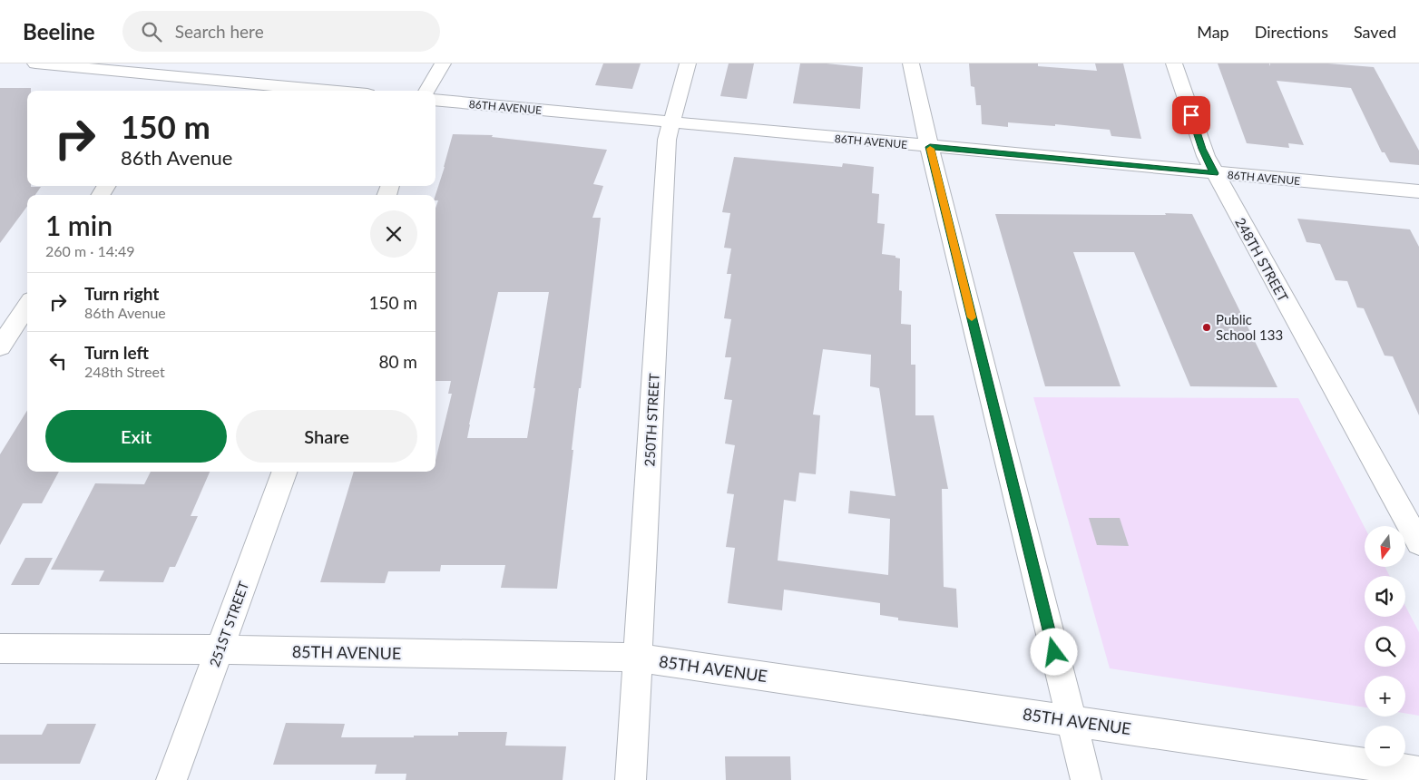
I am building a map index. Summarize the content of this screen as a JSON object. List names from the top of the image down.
{
  "streets": {
    "street": [
      "86TH AVENUE",
      "248TH STREET",
      "250TH STREET",
      "251ST STREET",
      "85TH AVENUE"
    ]
  },
  "crossings": [
    ["86TH AVENUE", "248TH STREET"],
    ["86TH AVENUE", "250TH STREET"],
    ["250TH STREET", "85TH AVENUE"],
    ["251ST STREET", "85TH AVENUE"]
  ],
  "places": ["Public School 133"],
  "north": "bottom",
  "page": {
    "header": "Beeline",
    "search": "Search here",
    "nav": ["Map", "Directions", "Saved"],
    "turn": ["150 m", "86th Avenue"],
    "heading": ["1 min", "260 m · 14:49"],
    "list": [
      {
        "name": "Turn right",
        "note": "86th Avenue",
        "value": "150 m"
      },
      {
        "name": "Turn left",
        "note": "248th Street",
        "value": "80 m"
      }
    ],
    "buttons": ["Exit", "Share"],
    "map_buttons": ["+", "−"]
  }
}
